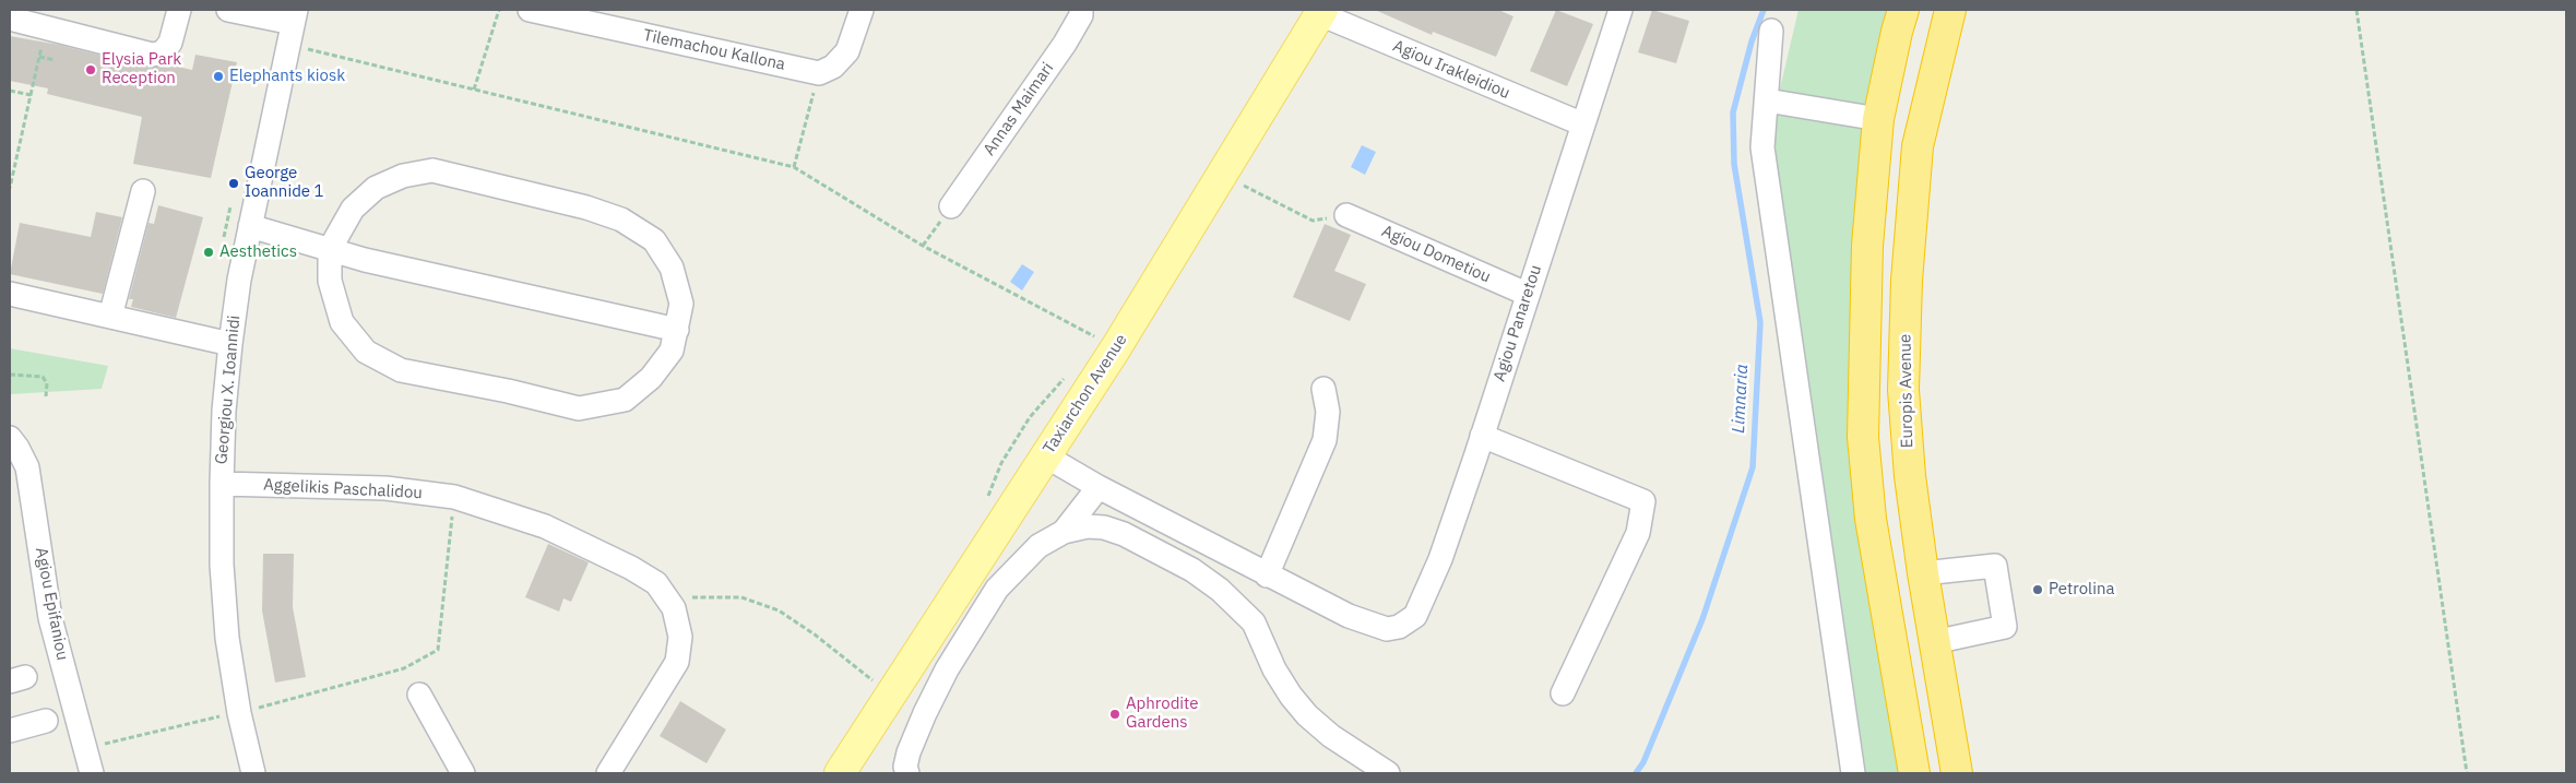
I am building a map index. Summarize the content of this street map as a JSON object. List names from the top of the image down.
{
  "streets": {
    "highway": ["Europis Avenue"],
    "main road": ["Taxiarchon Avenue"],
    "street": [
      "Tilemachou Kallona",
      "Agiou Irakleidiou",
      "Annas Maimari",
      "Agiou Dometiou",
      "Agiou Panaretou",
      "Georgiou X. Ioannidi",
      "Aggelikis Paschalidou",
      "Agiou Epifaniou"
    ]
  },
  "crossings": [
    ["Agiou Irakleidiou", "Agiou Panaretou"],
    ["Agiou Irakleidiou", "Taxiarchon Avenue"],
    ["Agiou Dometiou", "Agiou Panaretou"],
    ["Georgiou X. Ioannidi", "Aggelikis Paschalidou"]
  ],
  "water": ["Limnaria"],
  "places": [
    "Elysia Park Reception",
    "Elephants kiosk",
    "George Ioannide 1",
    "Aesthetics",
    "Petrolina",
    "Aphrodite Gardens"
  ]
}
